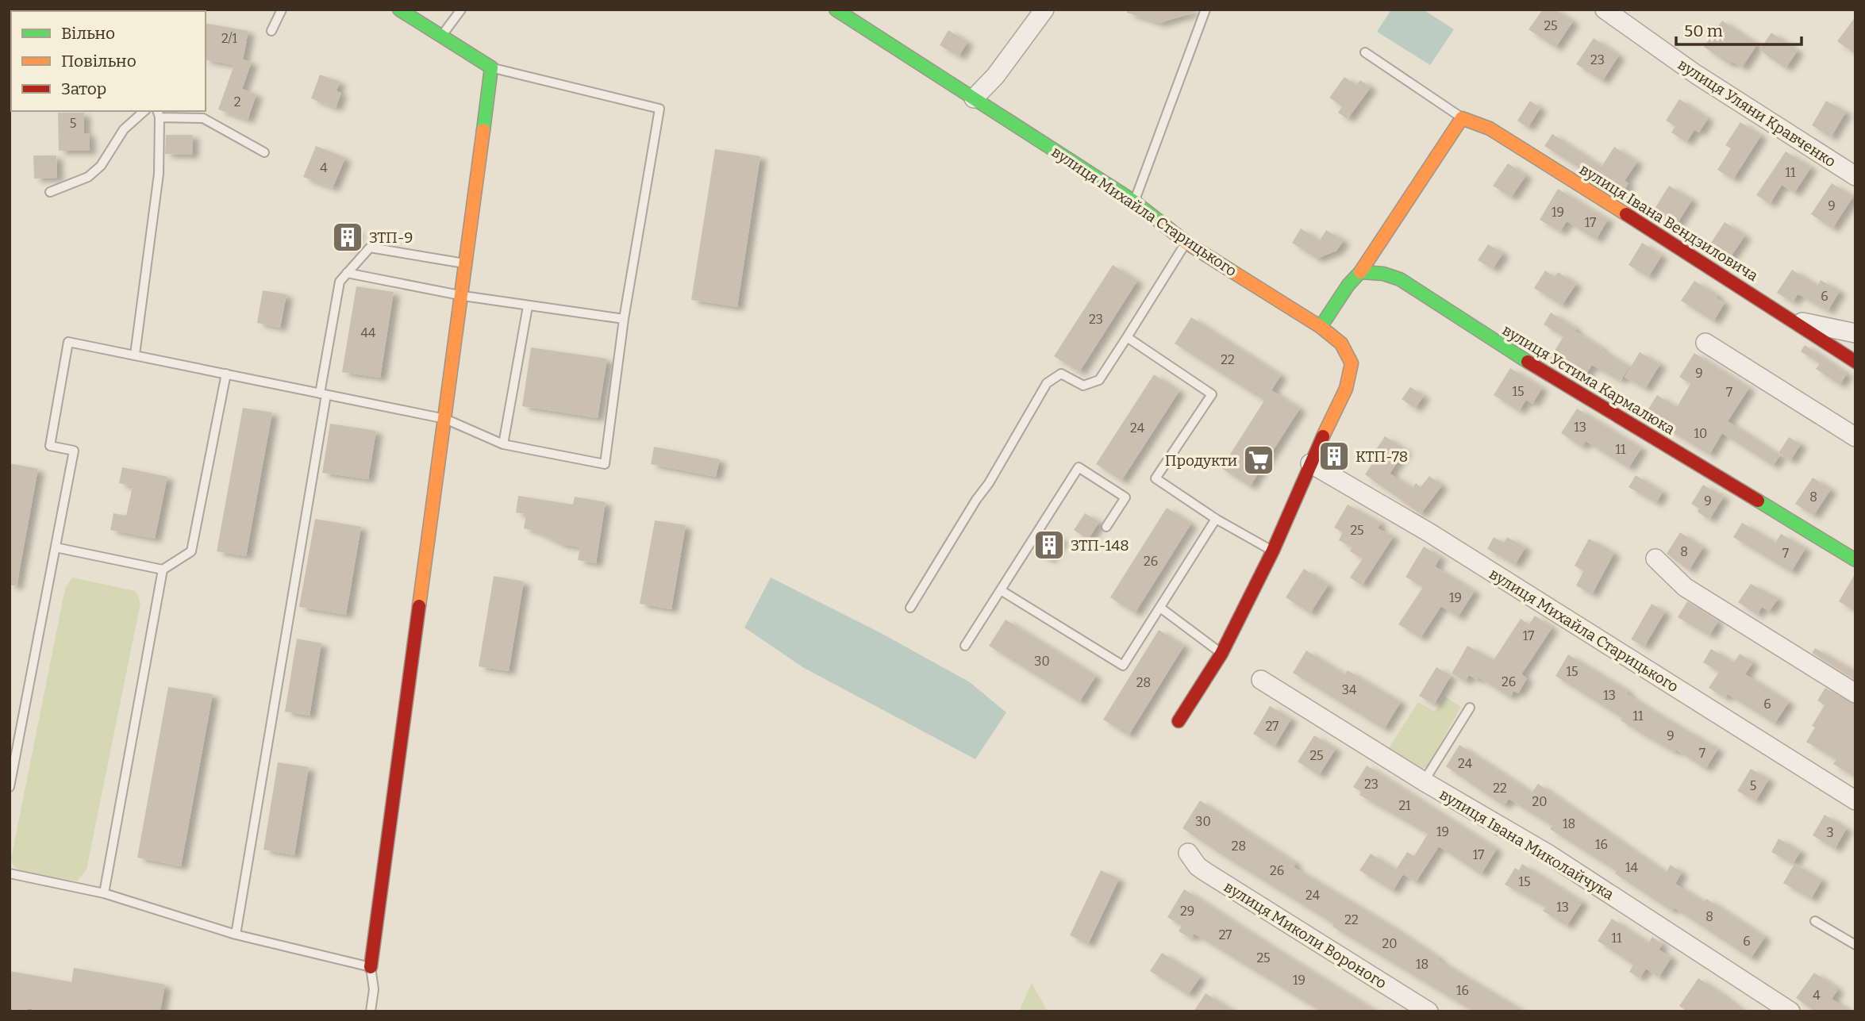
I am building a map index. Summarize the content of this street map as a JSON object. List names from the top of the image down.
{
  "streets": {
    "street": [
      "вулиця Уляни Кравченко",
      "вулиця Михайла Старицького",
      "вулиця Івана Вендзиловича",
      "вулиця Устима Кармалюка",
      "вулиця Івана Миколайчука",
      "вулиця Миколи Вороного"
    ]
  },
  "places": {
    "building": ["ЗТП-9", "КТП-78", "ЗТП-148"],
    "supermarket": ["Продукти"]
  },
  "house_numbers": [
    "25",
    "2/1",
    "23",
    "2",
    "5",
    "4",
    "11",
    "9",
    "19",
    "17",
    "6",
    "23",
    "44",
    "22",
    "9",
    "15",
    "7",
    "13",
    "24",
    "10",
    "11",
    "8",
    "9",
    "25",
    "8",
    "7",
    "26",
    "19",
    "17",
    "30",
    "15",
    "26",
    "28",
    "34",
    "13",
    "6",
    "11",
    "27",
    "9",
    "7",
    "25",
    "24",
    "23",
    "5",
    "22",
    "20",
    "21",
    "30",
    "18",
    "19",
    "3",
    "16",
    "28",
    "17",
    "14",
    "26",
    "15",
    "24",
    "13",
    "29",
    "8",
    "22",
    "27",
    "11",
    "6",
    "20",
    "25",
    "18",
    "19",
    "16",
    "4"
  ],
  "legend": ["Вільно", "Повільно", "Затор"],
  "scale_bar": "50 m"
}
